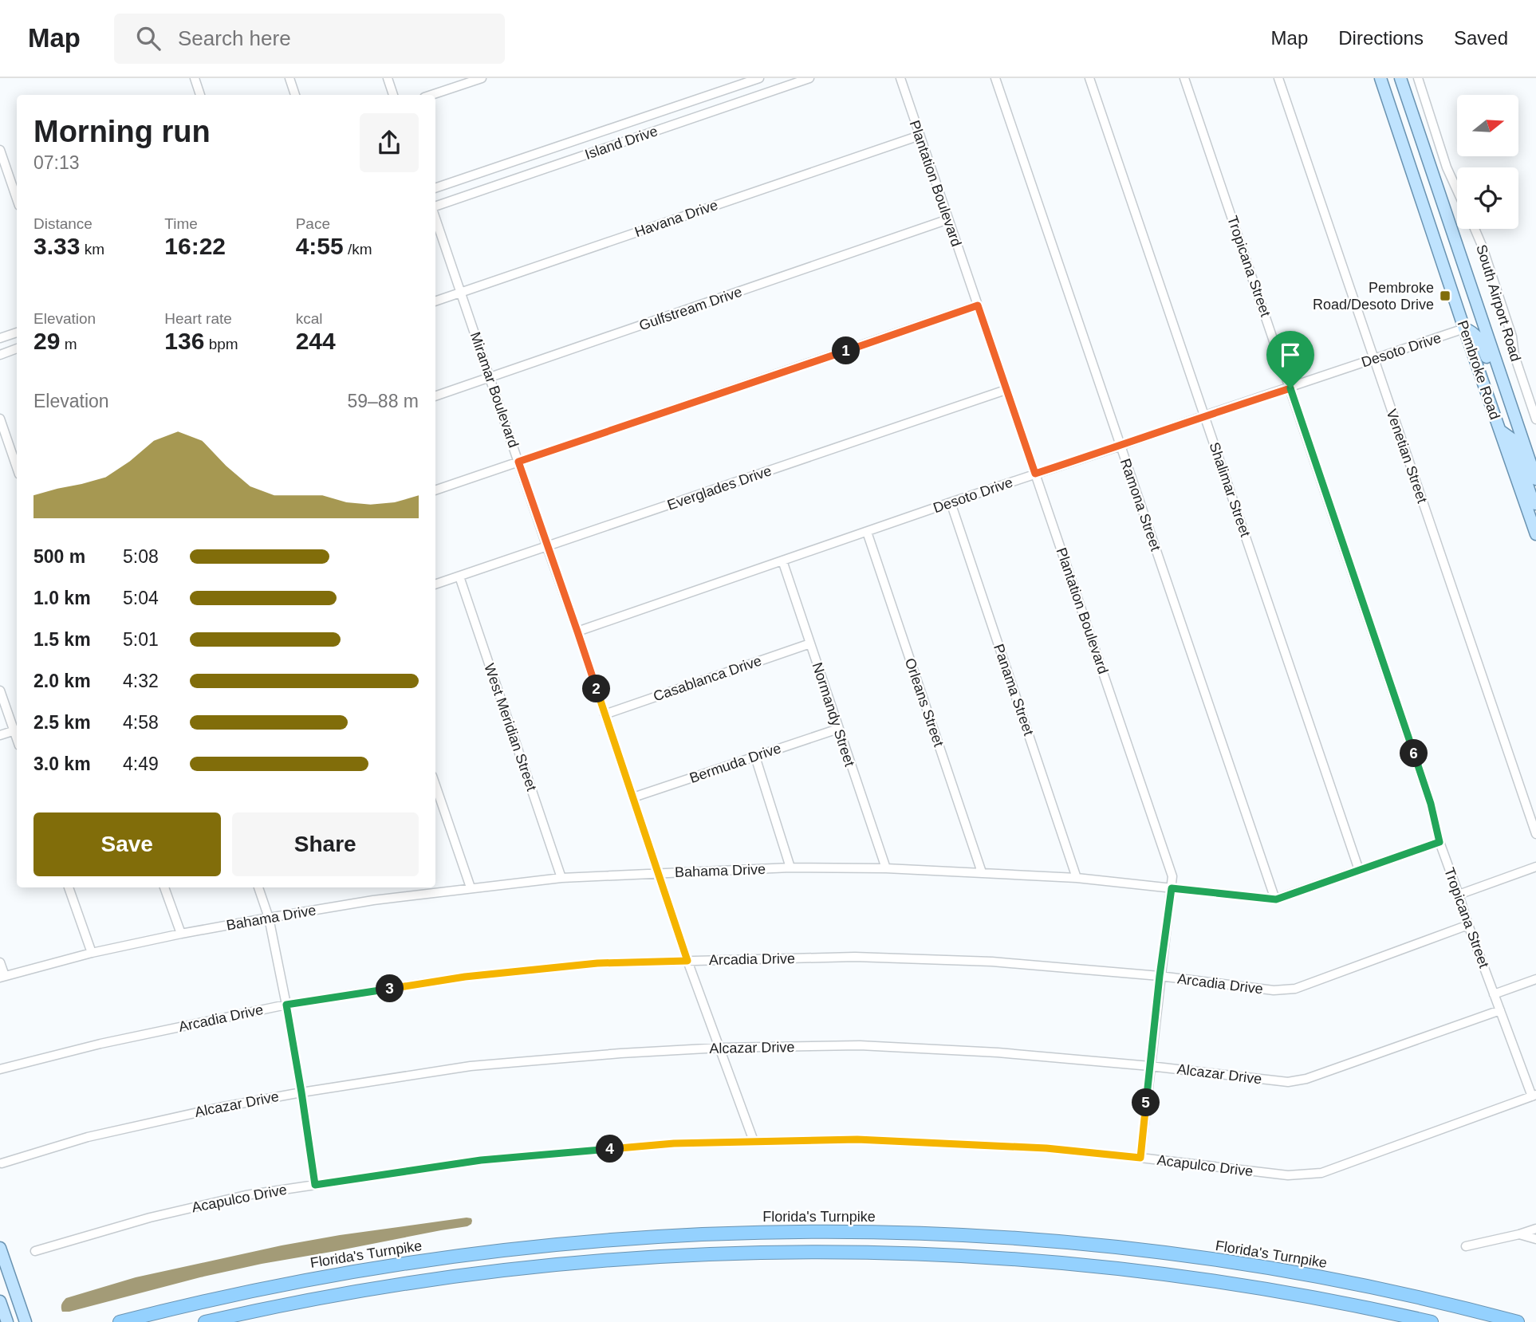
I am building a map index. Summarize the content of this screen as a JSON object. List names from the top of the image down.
{
  "streets": {
    "highway": ["Florida's Turnpike"],
    "main road": ["Pembroke Road"],
    "street": [
      "Island Drive",
      "Plantation Boulevard",
      "Havana Drive",
      "Tropicana Street",
      "South Airport Road",
      "Gulfstream Drive",
      "Desoto Drive",
      "Miramar Boulevard",
      "Venetian Street",
      "Everglades Drive",
      "Shalimar Street",
      "Ramona Street",
      "Casablanca Drive",
      "Panama Street",
      "Orleans Street",
      "Normandy Street",
      "West Meridian Street",
      "Bermuda Drive",
      "Bahama Drive",
      "Arcadia Drive",
      "Alcazar Drive",
      "Acapulco Drive"
    ]
  },
  "crossings": [
    ["Plantation Boulevard", "Havana Drive"],
    ["Plantation Boulevard", "Gulfstream Drive"],
    ["Plantation Boulevard", "Desoto Drive"],
    ["Plantation Boulevard", "Everglades Drive"],
    ["Plantation Boulevard", "Bahama Drive"],
    ["Plantation Boulevard", "Arcadia Drive"],
    ["Plantation Boulevard", "Alcazar Drive"],
    ["Plantation Boulevard", "Acapulco Drive"],
    ["Havana Drive", "Miramar Boulevard"],
    ["Tropicana Street", "Desoto Drive"],
    ["Tropicana Street", "Bahama Drive"],
    ["Tropicana Street", "Arcadia Drive"],
    ["Tropicana Street", "Alcazar Drive"],
    ["Tropicana Street", "Acapulco Drive"],
    ["Gulfstream Drive", "Miramar Boulevard"],
    ["Desoto Drive", "Pembroke Road"],
    ["Desoto Drive", "Miramar Boulevard"],
    ["Desoto Drive", "Venetian Street"],
    ["Desoto Drive", "Shalimar Street"],
    ["Desoto Drive", "Ramona Street"],
    ["Desoto Drive", "Panama Street"],
    ["Desoto Drive", "Orleans Street"],
    ["Desoto Drive", "Normandy Street"],
    ["Miramar Boulevard", "Everglades Drive"],
    ["Miramar Boulevard", "Casablanca Drive"],
    ["Miramar Boulevard", "Bermuda Drive"],
    ["Miramar Boulevard", "Bahama Drive"],
    ["Miramar Boulevard", "Arcadia Drive"],
    ["Miramar Boulevard", "Alcazar Drive"],
    ["Miramar Boulevard", "Acapulco Drive"],
    ["Everglades Drive", "West Meridian Street"],
    ["Shalimar Street", "Bahama Drive"],
    ["Ramona Street", "Bahama Drive"],
    ["Casablanca Drive", "Normandy Street"],
    ["Panama Street", "Bahama Drive"],
    ["Orleans Street", "Bahama Drive"],
    ["Normandy Street", "Bermuda Drive"],
    ["Normandy Street", "Bahama Drive"],
    ["West Meridian Street", "Bahama Drive"]
  ],
  "places": {
    "transit": ["Pembroke Road/Desoto Drive"]
  },
  "north": "right",
  "page": {
    "header": "Map",
    "search": "Search here",
    "nav": ["Map", "Directions", "Saved"],
    "heading": ["Morning run", "07:13"],
    "stats": [
      ["Distance", "3.33 km"],
      ["Time", "16:22"],
      ["Pace", "4:55 /km"],
      ["Elevation", "29 m"],
      ["Heart rate", "136 bpm"],
      ["kcal", "244"]
    ],
    "pins": [
      "1",
      "2",
      "6",
      "3",
      "5",
      "4"
    ],
    "chart": ["Elevation", "59–88 m"],
    "list": [
      {
        "name": "500 m",
        "note": "5:08"
      },
      {
        "name": "1.0 km",
        "note": "5:04"
      },
      {
        "name": "1.5 km",
        "note": "5:01"
      },
      {
        "name": "2.0 km",
        "note": "4:32"
      },
      {
        "name": "2.5 km",
        "note": "4:58"
      },
      {
        "name": "3.0 km",
        "note": "4:49"
      }
    ],
    "buttons": ["Save", "Share"]
  }
}
